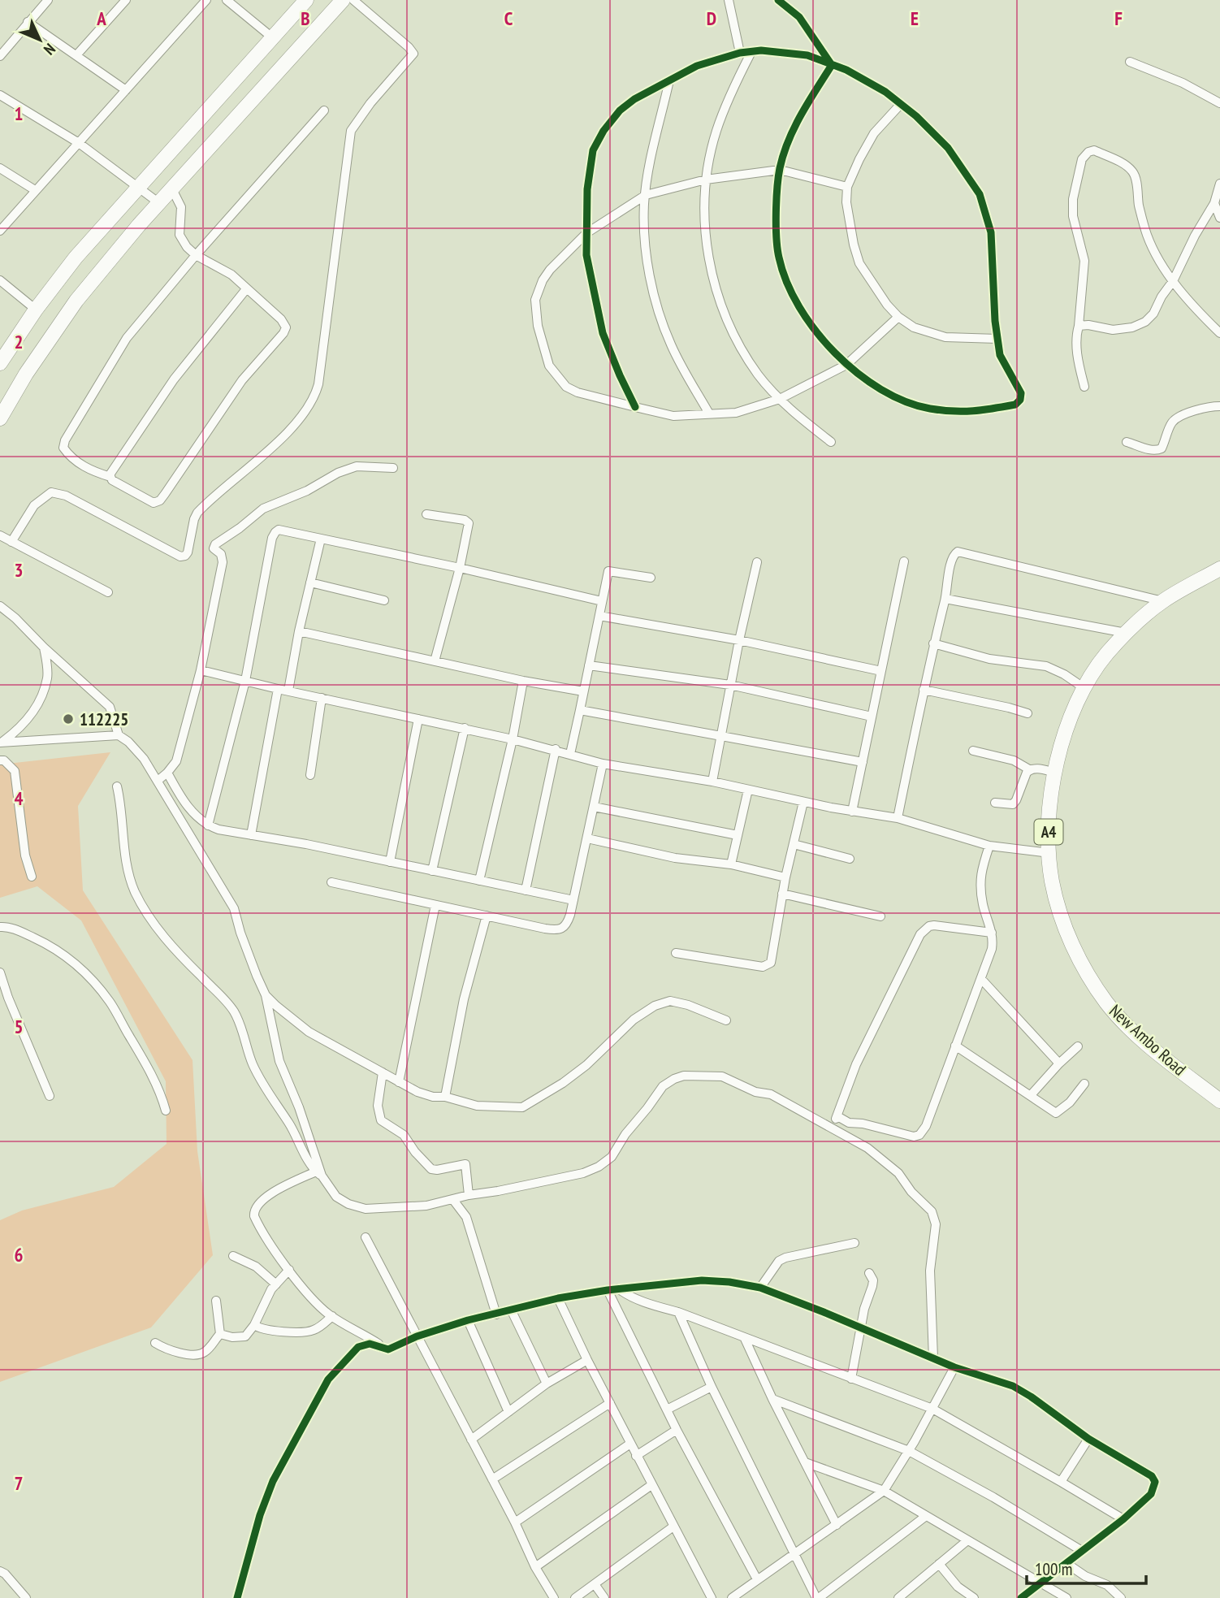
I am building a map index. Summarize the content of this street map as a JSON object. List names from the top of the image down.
{
  "streets": {
    "main road": ["A4", "New Ambo Road"]
  },
  "places": ["112225"],
  "scale_bar": "100 m",
  "north": "bottom right",
  "grid": {
    "columns": [
      "A",
      "B",
      "C",
      "D",
      "E",
      "F"
    ],
    "rows": [
      "1",
      "2",
      "3",
      "4",
      "5",
      "6",
      "7"
    ]
  }
}
